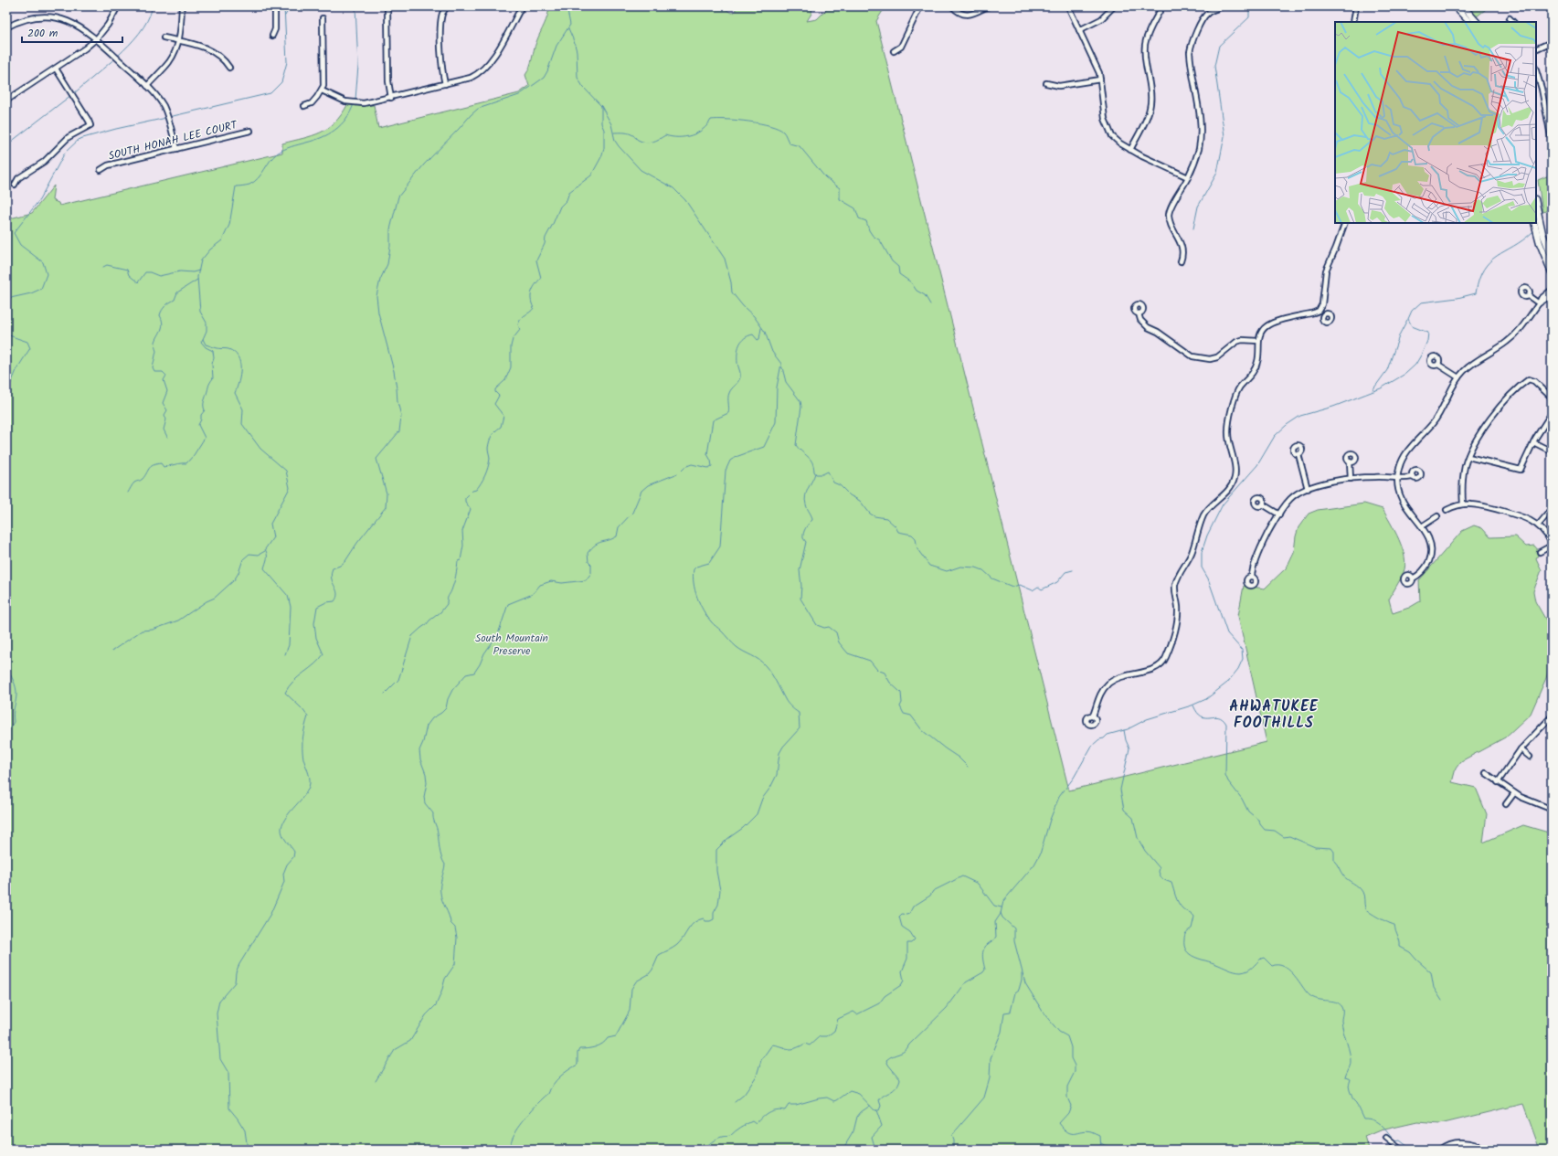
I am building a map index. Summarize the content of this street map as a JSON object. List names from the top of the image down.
{
  "streets": {
    "street": ["SOUTH HONAH LEE COURT"]
  },
  "districts": ["AHWATUKEE FOOTHILLS"],
  "parks": ["South Mountain Preserve"],
  "scale_bar": "200 m"
}
